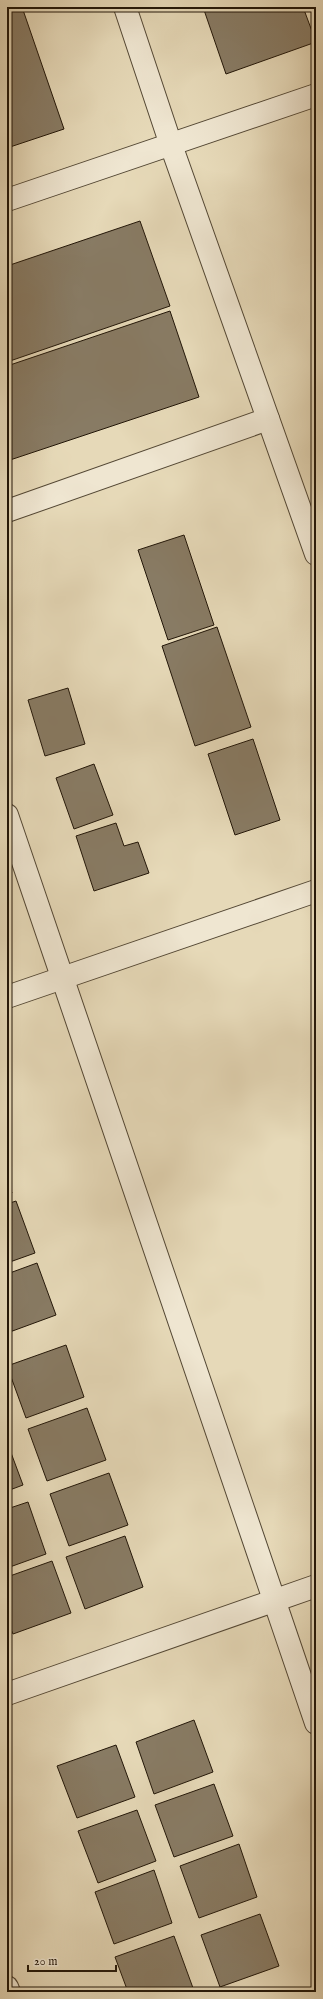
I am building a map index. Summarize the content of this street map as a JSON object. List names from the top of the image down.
{
  "scale_bar": "20 m"
}
